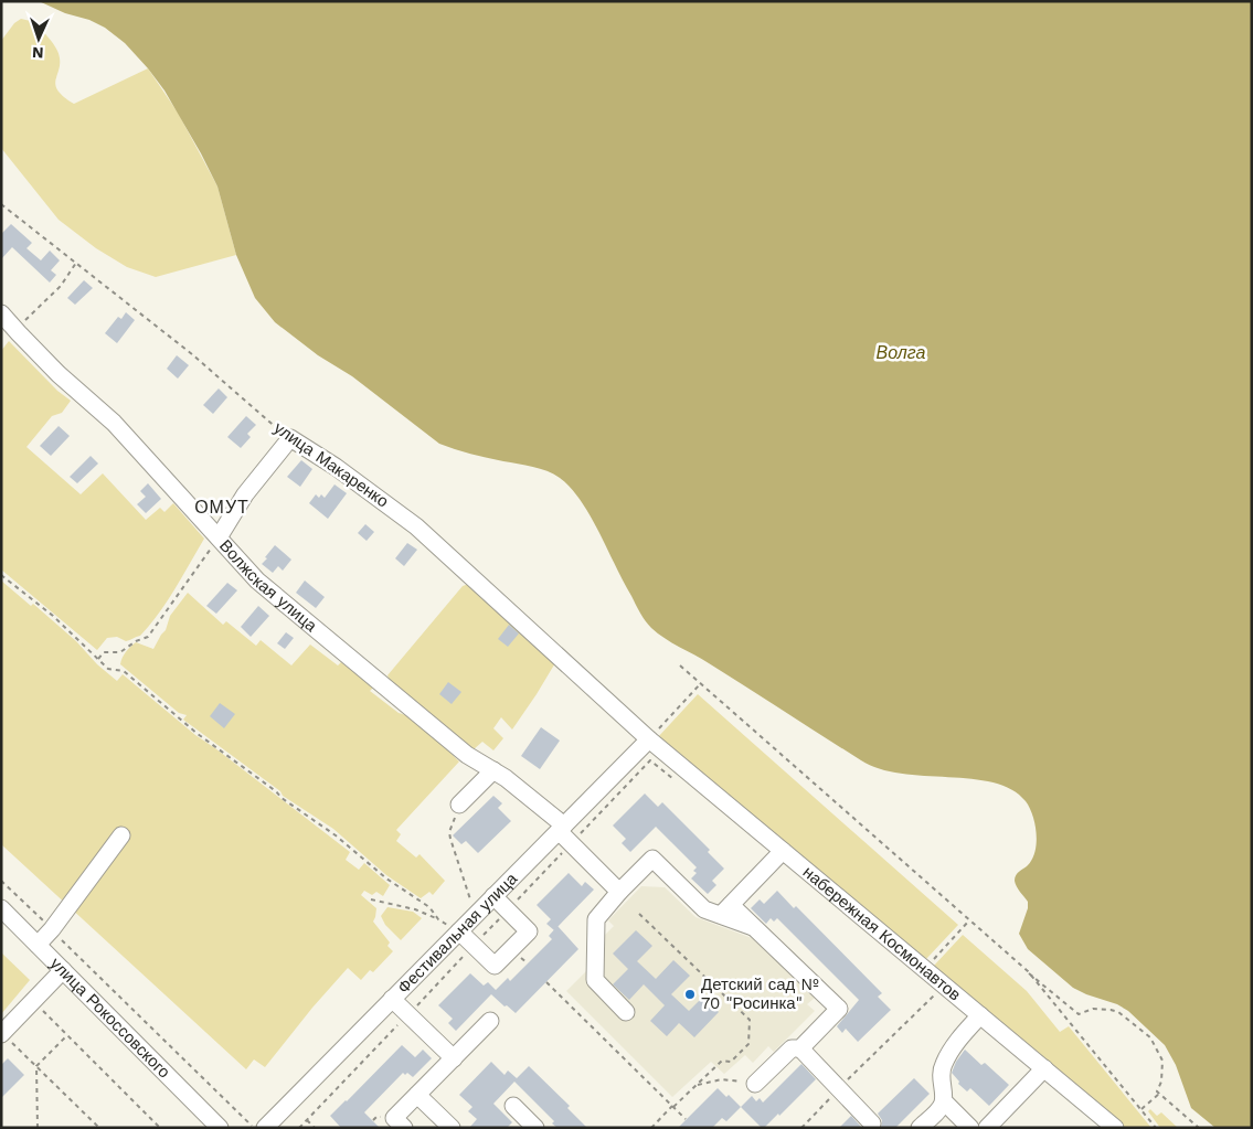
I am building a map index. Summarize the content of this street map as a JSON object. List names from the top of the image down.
{
  "streets": {
    "street": [
      "улица Макаренко",
      "Волжская улица",
      "Фестивальная улица",
      "набережная Космонавтов",
      "улица Рокоссовского"
    ]
  },
  "crossings": [
    ["улица Макаренко", "Фестивальная улица"],
    ["улица Макаренко", "набережная Космонавтов"],
    ["Волжская улица", "Фестивальная улица"],
    ["Фестивальная улица", "набережная Космонавтов"]
  ],
  "districts": ["ОМУТ"],
  "water": ["Волга"],
  "places": ["Детский сад № 70 \"Росинка\""],
  "north": "bottom"
}
